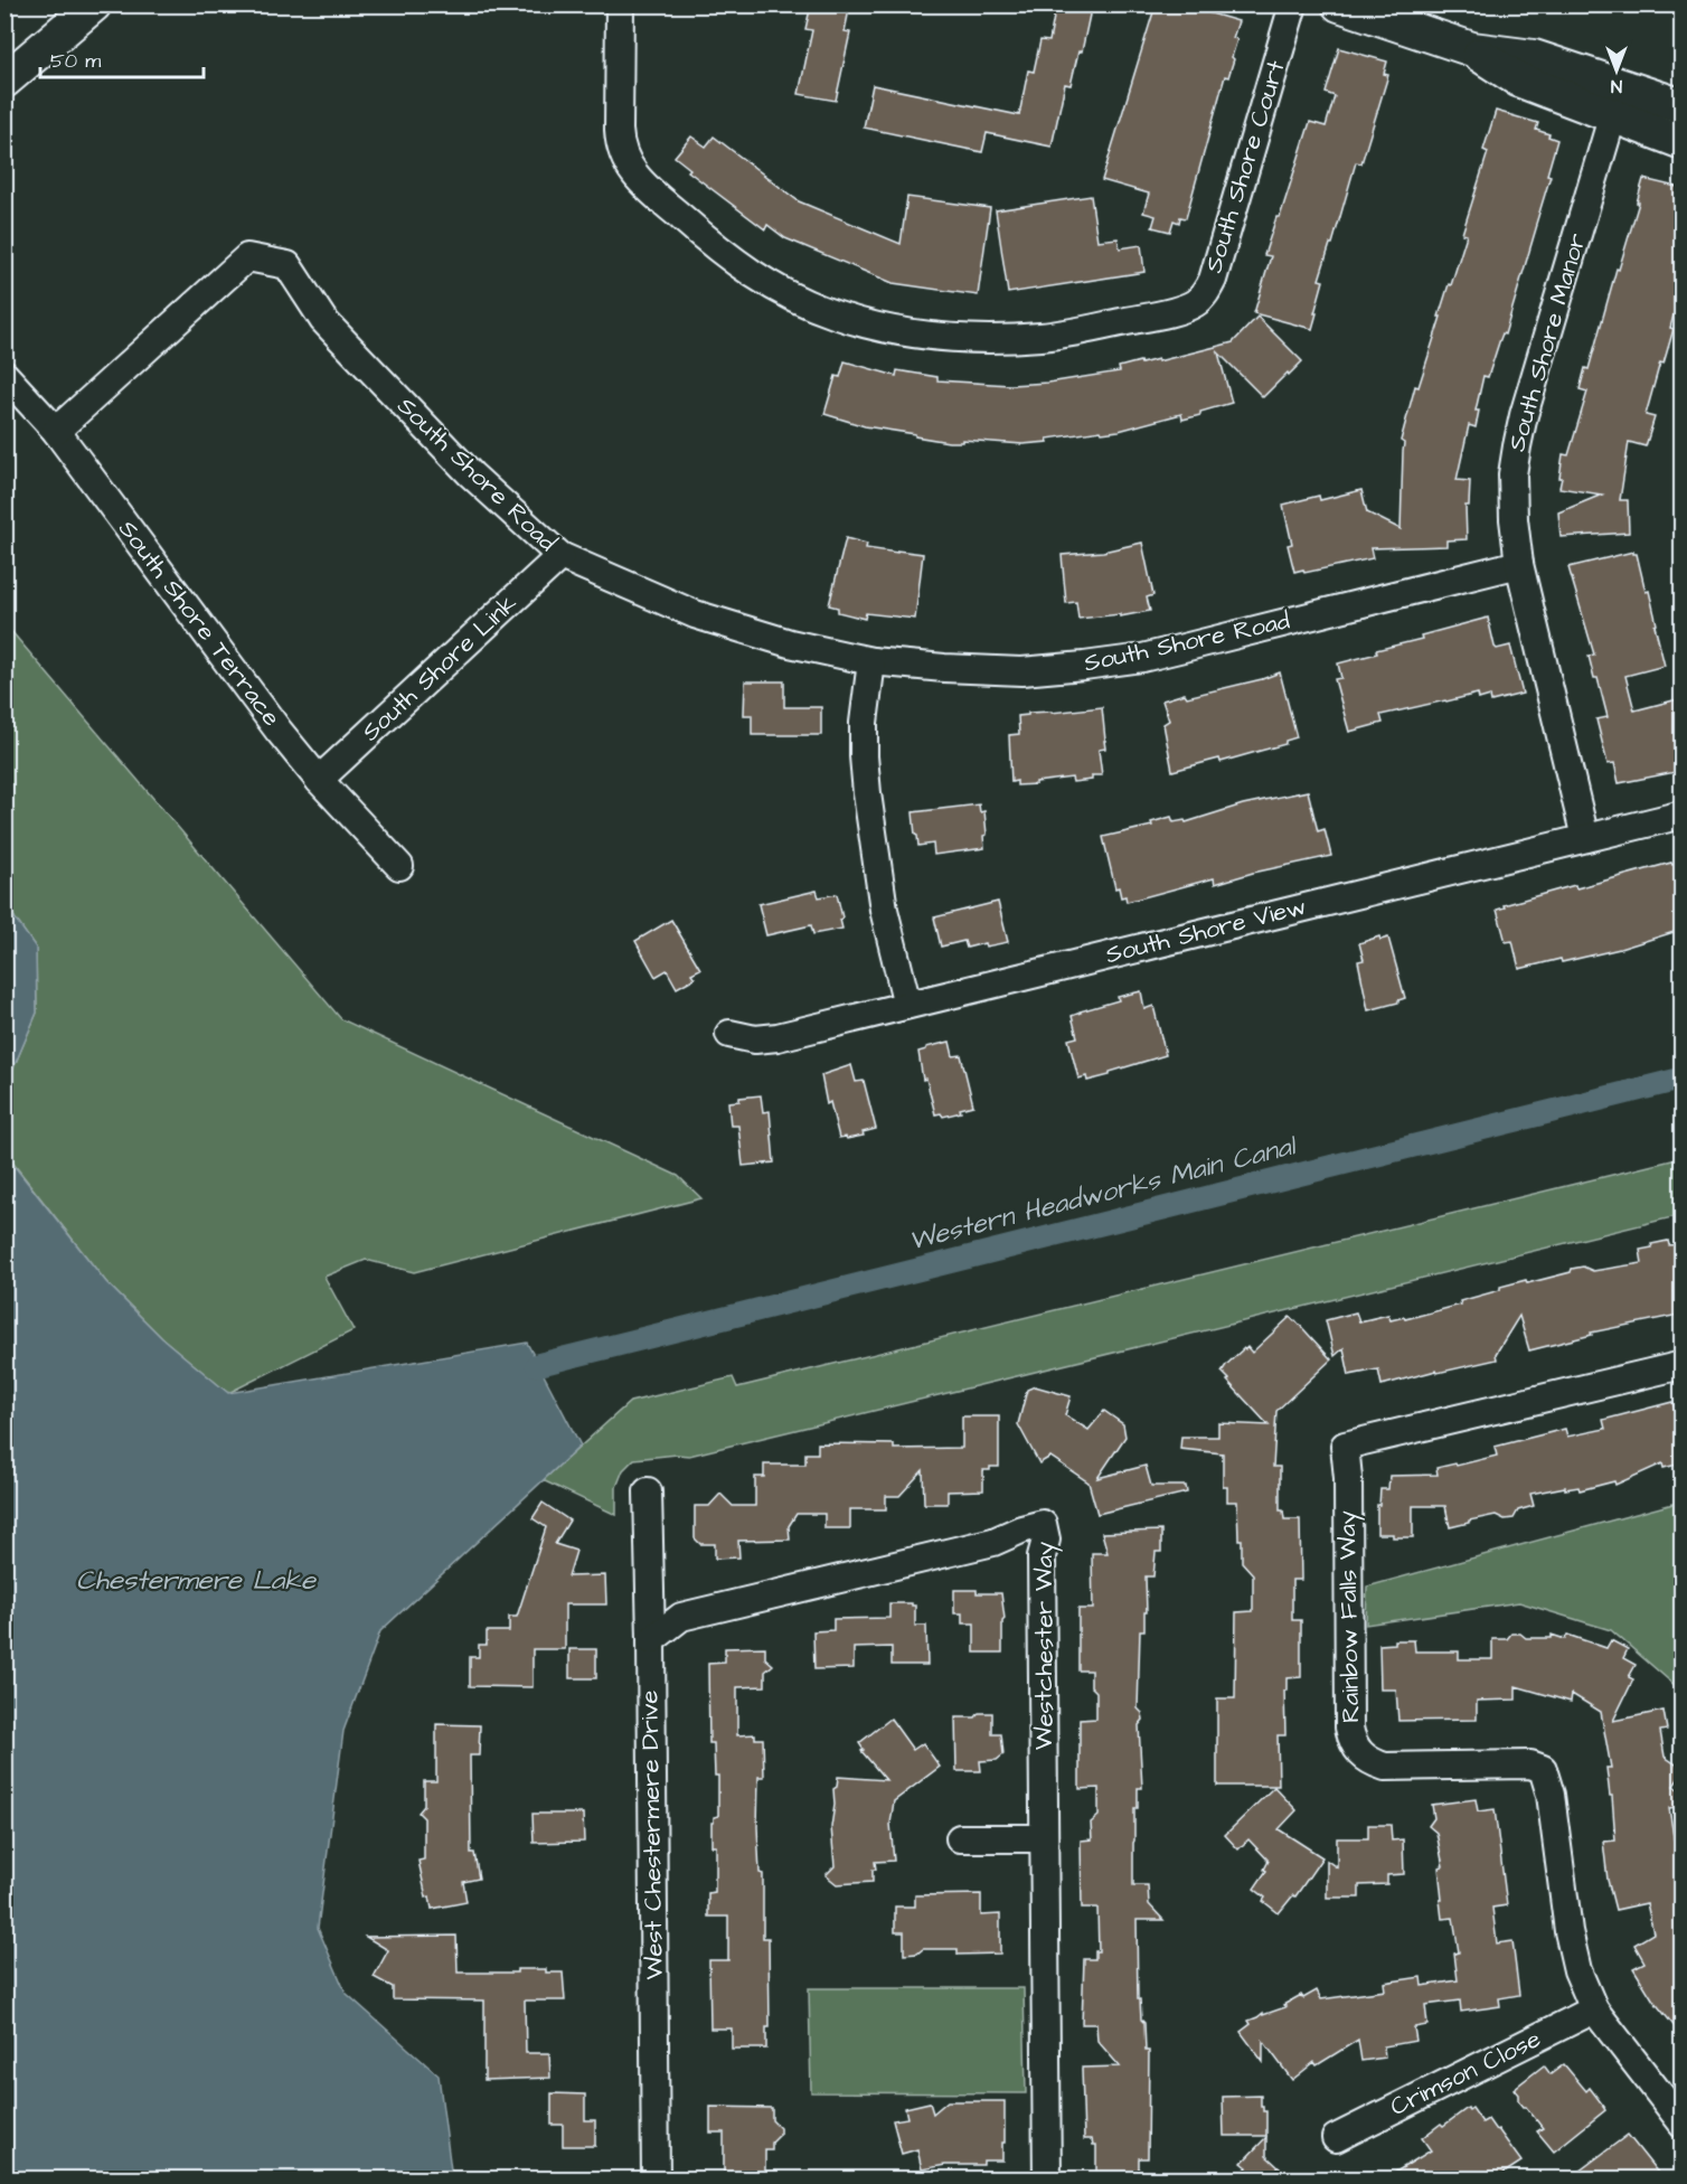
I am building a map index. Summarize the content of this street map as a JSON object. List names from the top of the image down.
{
  "streets": {
    "street": [
      "South Shore Court",
      "South Shore Manor",
      "South Shore Road",
      "South Shore Terrace",
      "South Shore Link",
      "South Shore View",
      "Rainbow Falls Way",
      "Westchester Way",
      "West Chestermere Drive",
      "Crimson Close"
    ]
  },
  "crossings": [
    ["South Shore Manor", "South Shore Road"],
    ["South Shore Manor", "South Shore View"],
    ["South Shore Road", "South Shore Terrace"],
    ["South Shore Road", "South Shore Link"],
    ["South Shore Terrace", "South Shore Link"],
    ["Rainbow Falls Way", "Crimson Close"],
    ["Westchester Way", "West Chestermere Drive"]
  ],
  "water": ["Western Headworks Main Canal", "Chestermere Lake"],
  "scale_bar": "50 m",
  "north": "bottom"
}
